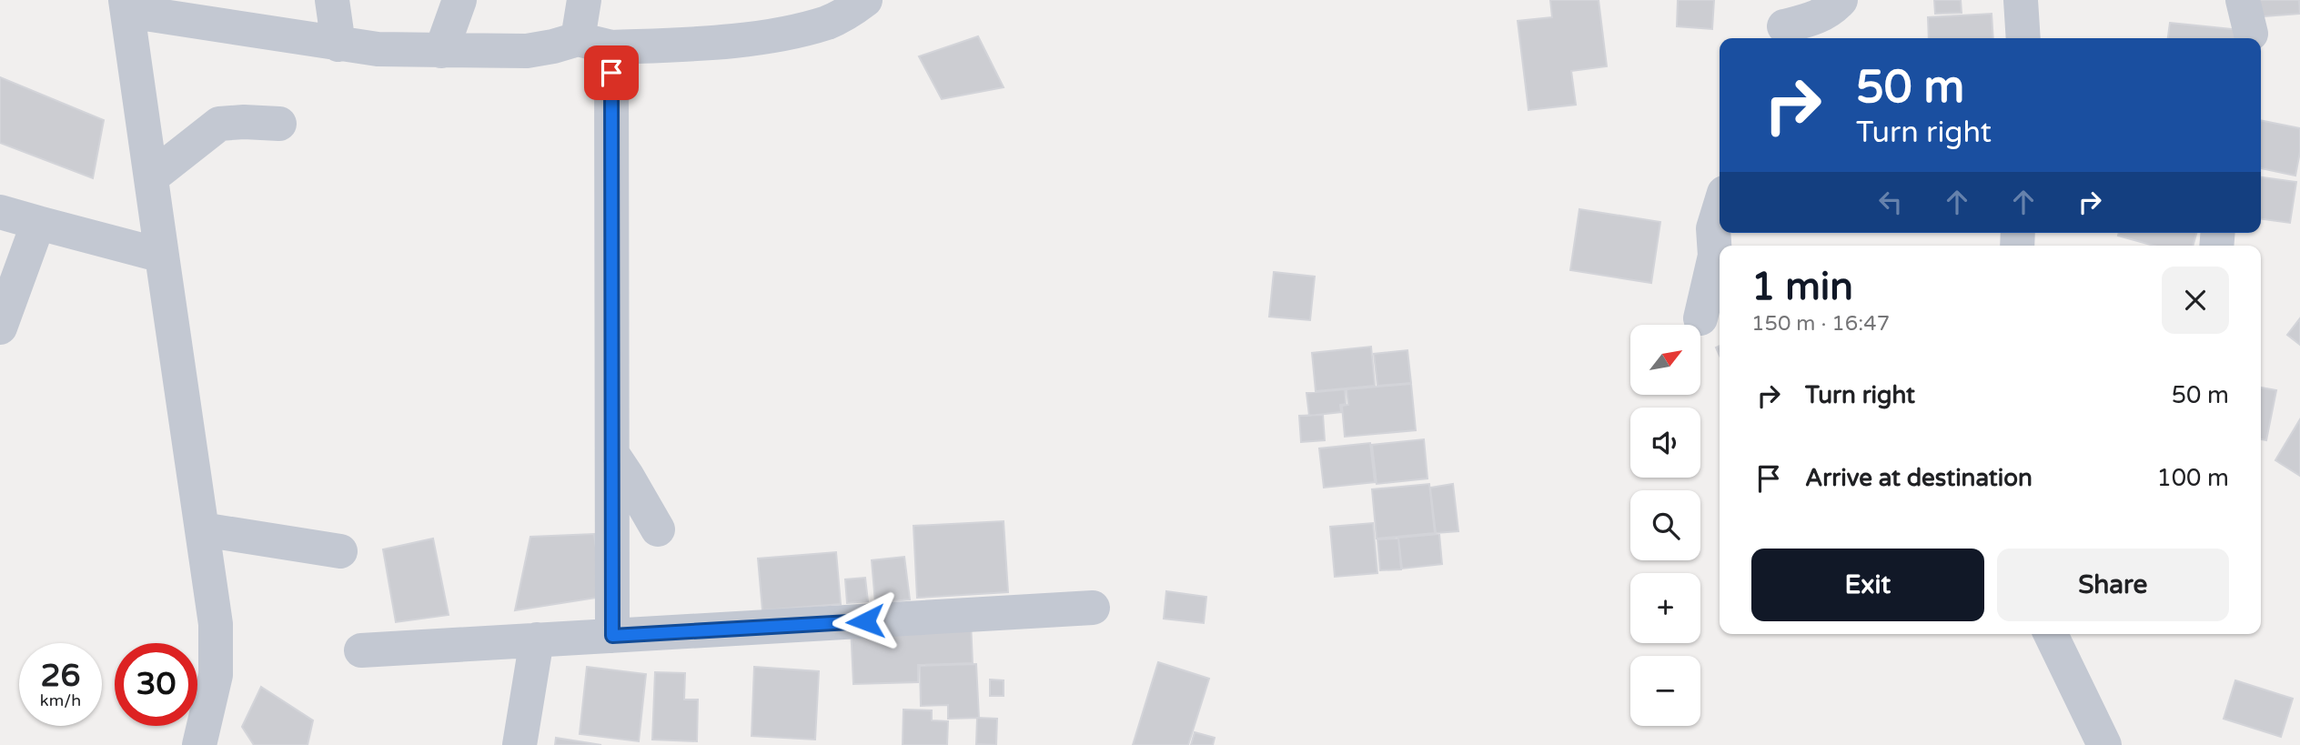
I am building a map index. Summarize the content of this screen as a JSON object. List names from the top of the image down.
{
  "north": "top right",
  "page": {
    "turn": ["50 m", "Turn right"],
    "heading": ["1 min", "150 m · 16:47"],
    "map_buttons": ["+", "−"],
    "list": [
      {
        "name": "Turn right",
        "value": "50 m"
      },
      {
        "name": "Arrive at destination",
        "value": "100 m"
      }
    ],
    "buttons": ["Exit", "Share"],
    "speed": "26 km/h",
    "limit": "30"
  }
}
